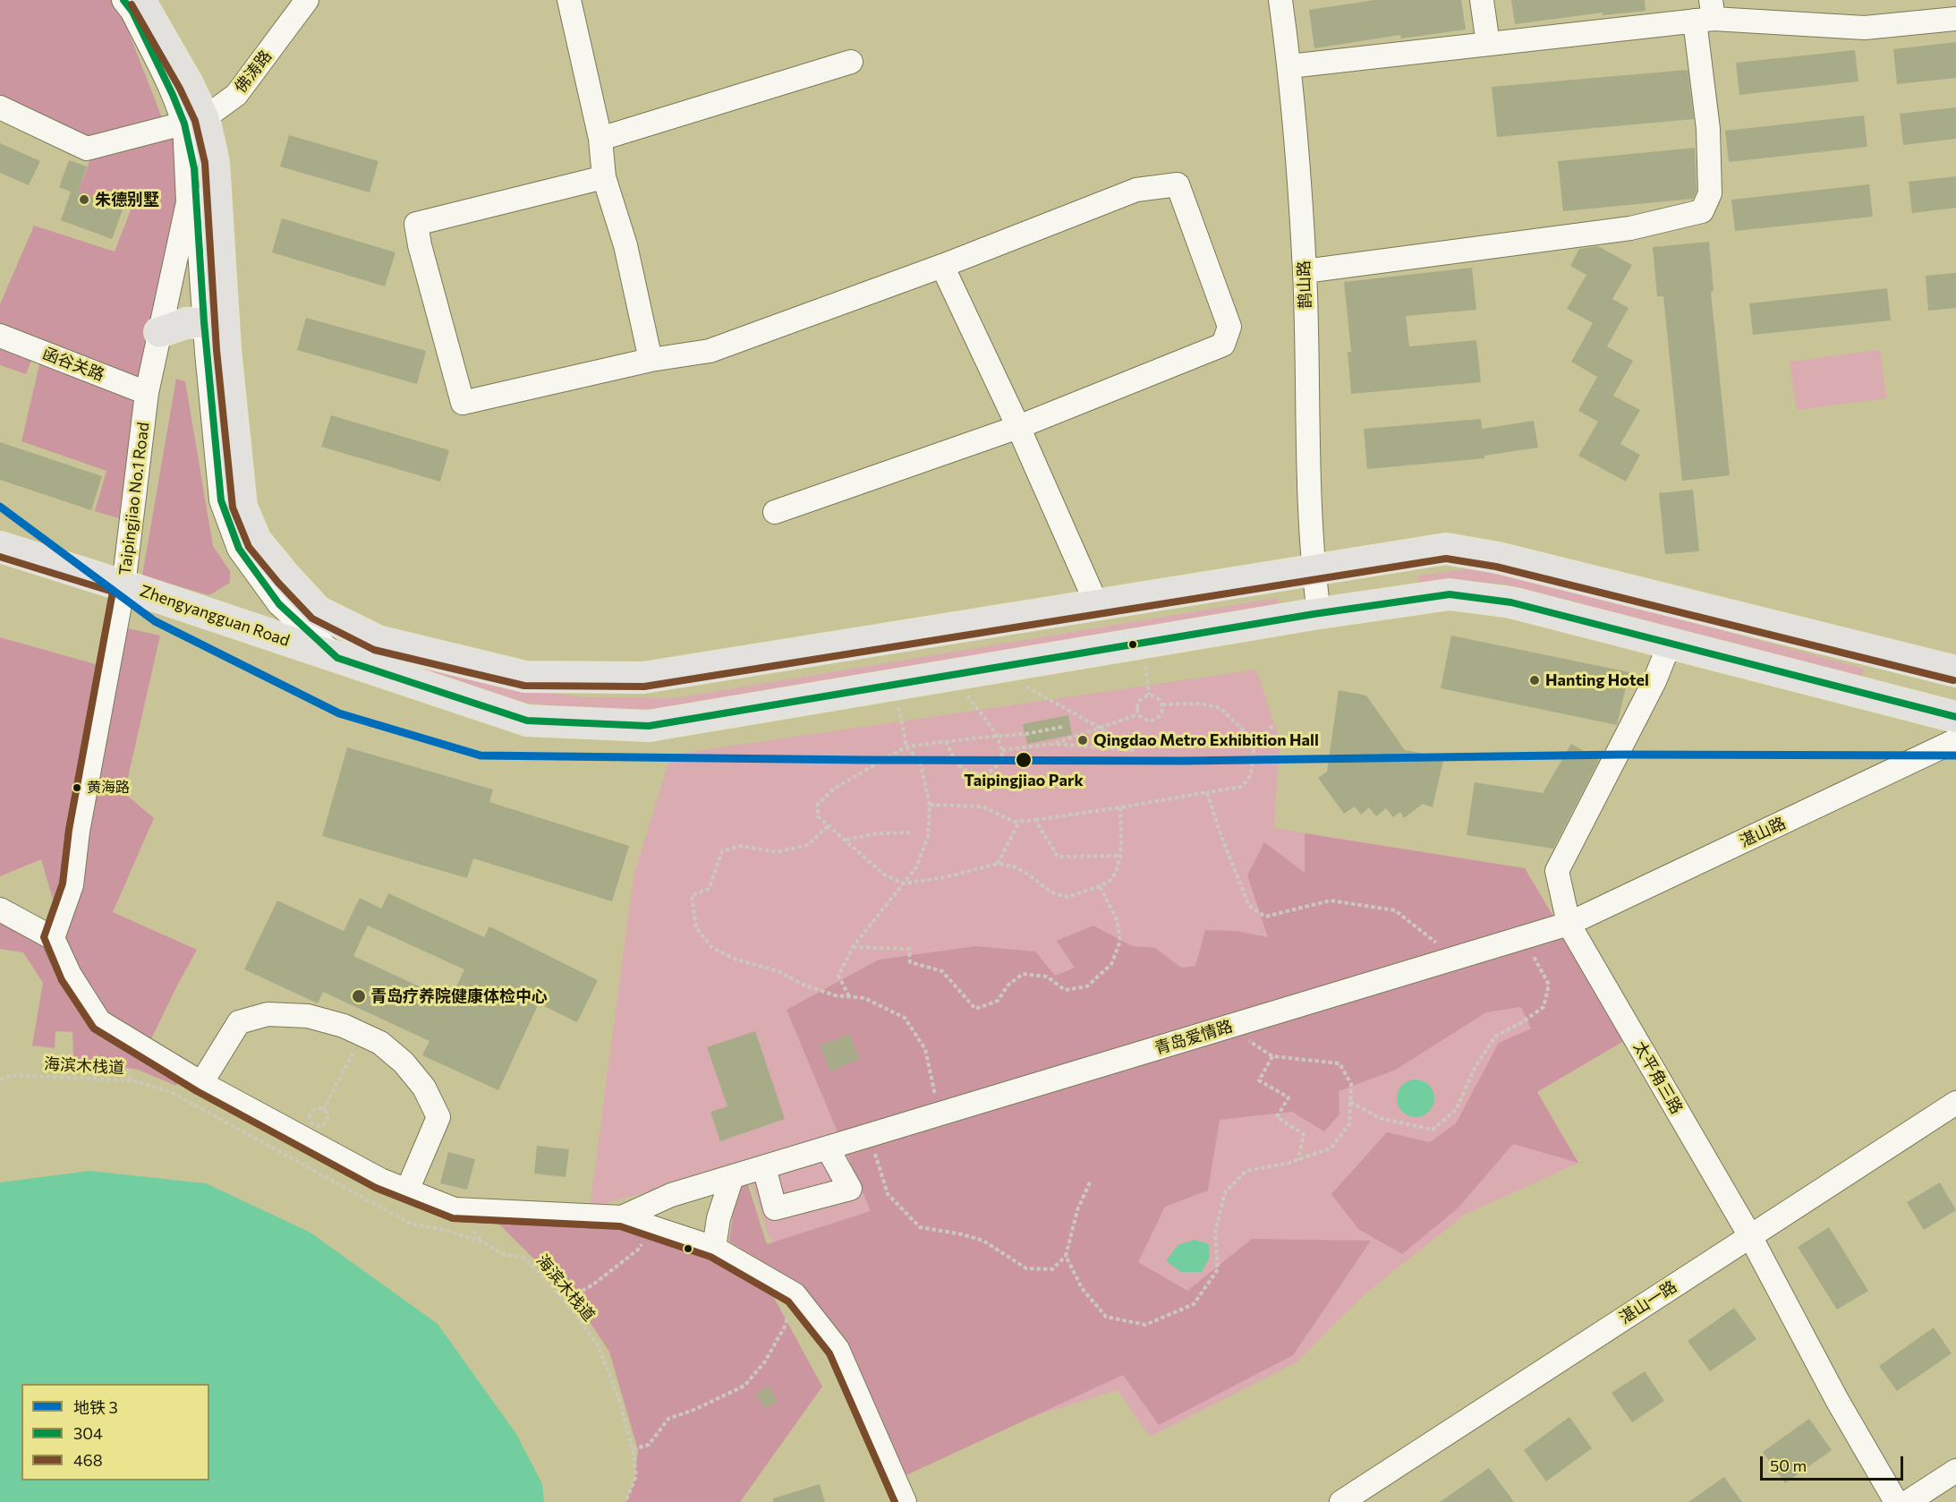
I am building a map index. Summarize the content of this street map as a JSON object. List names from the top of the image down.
{
  "streets": {
    "main road": ["Zhengyangguan Road"],
    "street": [
      "佛涛路",
      "鹊山路",
      "函谷关路",
      "Taipingjiao No.1 Road",
      "湛山路",
      "青岛爱情路",
      "太平角三路",
      "湛山一路"
    ],
    "path": ["海滨木栈道"]
  },
  "crossings": [
    ["佛涛路", "Taipingjiao No.1 Road"],
    ["鹊山路", "Zhengyangguan Road"],
    ["函谷关路", "Taipingjiao No.1 Road"],
    ["Taipingjiao No.1 Road", "Zhengyangguan Road"],
    ["Zhengyangguan Road", "太平角三路"],
    ["湛山路", "青岛爱情路"],
    ["湛山路", "太平角三路"],
    ["青岛爱情路", "太平角三路"],
    ["太平角三路", "湛山一路"]
  ],
  "places": [
    "朱德别墅",
    "Hanting Hotel",
    "Qingdao Metro Exhibition Hall",
    "Taipingjiao Park",
    "黄海路",
    "青岛疗养院健康体检中心"
  ],
  "lines": ["transit line 304", "transit line 468", "metro line 3"],
  "legend": ["地铁 3", "304", "468"],
  "scale_bar": "50 m"
}
